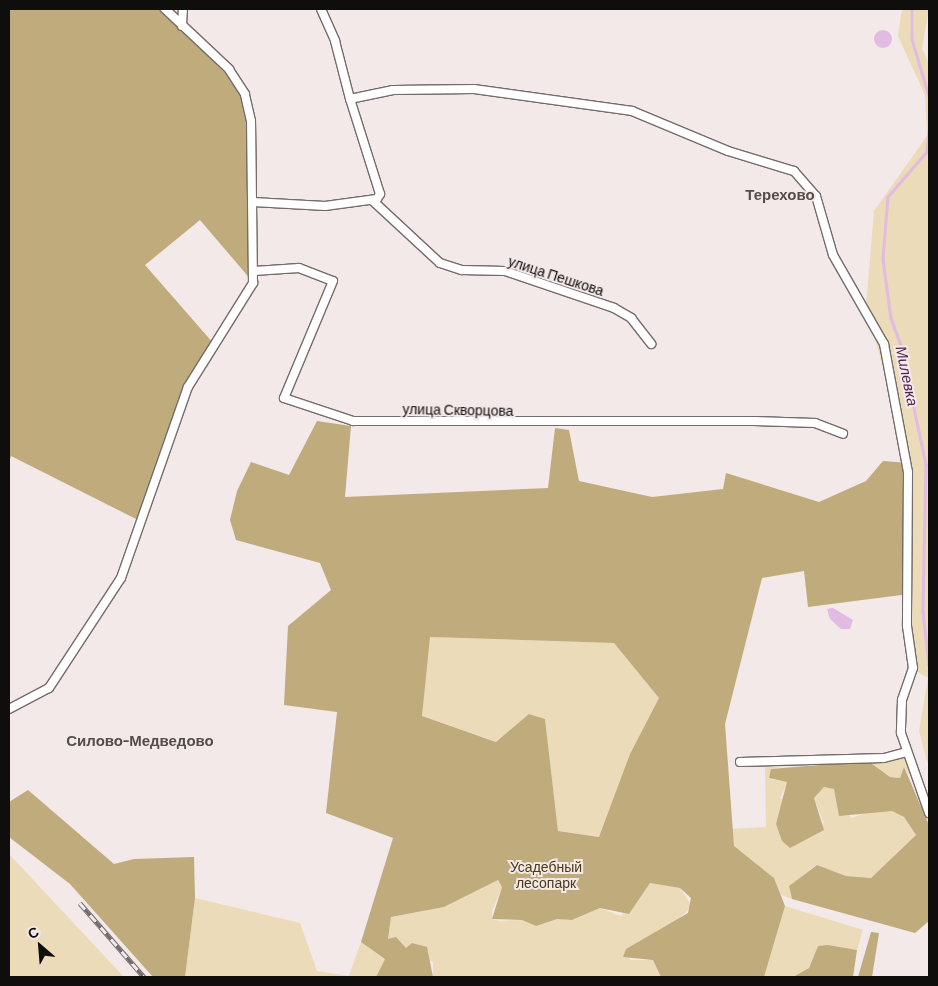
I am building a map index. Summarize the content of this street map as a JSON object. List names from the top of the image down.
{
  "streets": {
    "street": ["улица Пешкова", "улица Скворцова"]
  },
  "districts": ["Терехово", "Силово-Медведово"],
  "water": ["Милевка"],
  "parks": ["Усадебный лесопарк"],
  "north": "top left"
}
